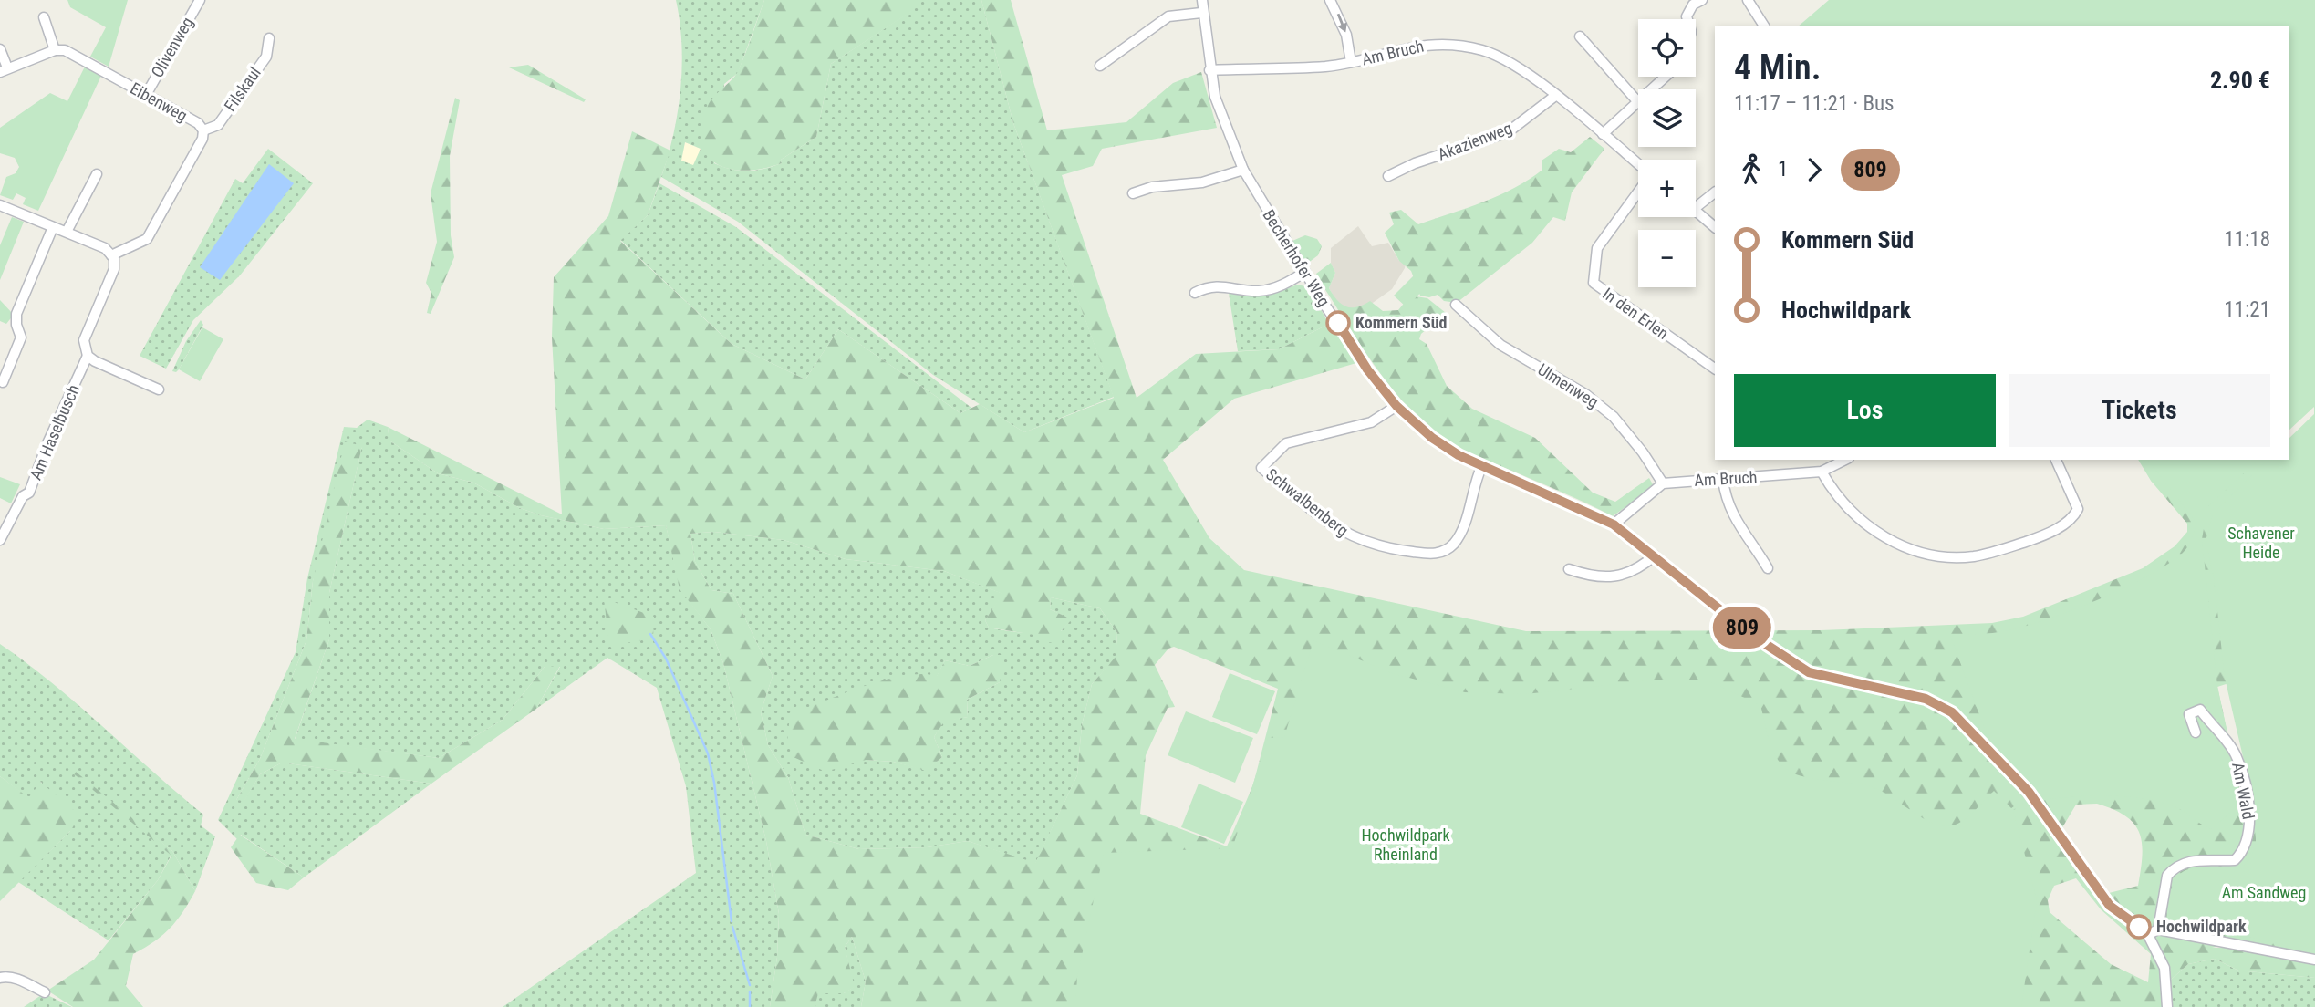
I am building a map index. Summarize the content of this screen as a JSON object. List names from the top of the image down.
{
  "streets": {
    "street": [
      "Olivenweg",
      "Am Bruch",
      "Filskaul",
      "Eibenweg",
      "Akazienweg",
      "Becherhofer Weg",
      "In den Erlen",
      "Ulmenweg",
      "Am Haselbusch",
      "Schwalbenberg",
      "Am Wald"
    ]
  },
  "crossings": [
    ["Olivenweg", "Eibenweg"],
    ["Am Bruch", "Akazienweg"],
    ["Am Bruch", "Becherhofer Weg"],
    ["Am Bruch", "Ulmenweg"],
    ["Filskaul", "Eibenweg"],
    ["Eibenweg", "Am Haselbusch"],
    ["Becherhofer Weg", "Schwalbenberg"]
  ],
  "parks": ["Schavener Heide", "Hochwildpark Rheinland", "Am Sandweg"],
  "places": ["Kommern Süd", "Hochwildpark"],
  "lines": ["bus line 809"],
  "page": {
    "on_map": "809",
    "map_buttons": ["+", "−"],
    "heading": ["4 Min.", "11:17 – 11:21 · Bus", "2.90 €"],
    "legs": ["1", "809"],
    "list": [
      {
        "name": "Kommern Süd",
        "value": "11:18"
      },
      {
        "name": "Hochwildpark",
        "value": "11:21"
      }
    ],
    "buttons": ["Los", "Tickets"]
  }
}
